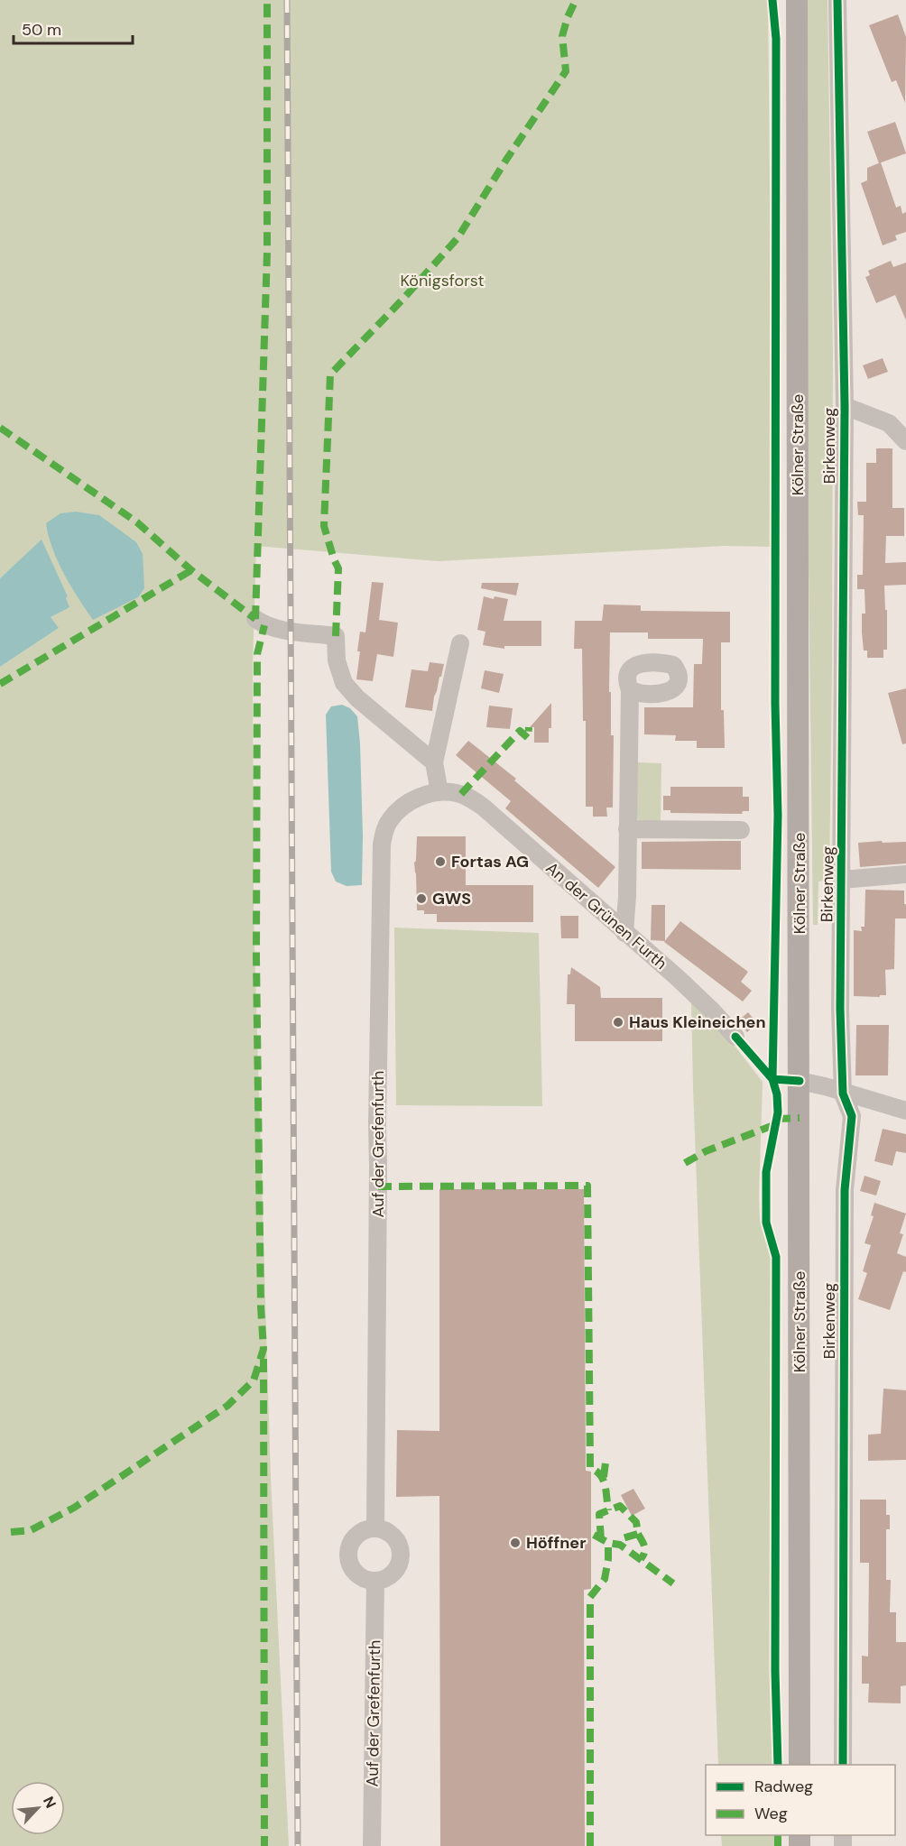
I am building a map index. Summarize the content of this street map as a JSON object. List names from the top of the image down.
{
  "streets": {
    "main road": ["Kölner Straße"],
    "street": ["Birkenweg", "An der Grünen Furth", "Auf der Grefenfurth"]
  },
  "crossings": [
    ["An der Grünen Furth", "Auf der Grefenfurth"]
  ],
  "parks": ["Königsforst"],
  "places": [
    "Fortas AG",
    "GWS",
    "Haus Kleineichen",
    "Höffner"
  ],
  "legend": ["Radweg", "Weg"],
  "scale_bar": "50 m",
  "north": "top right"
}
